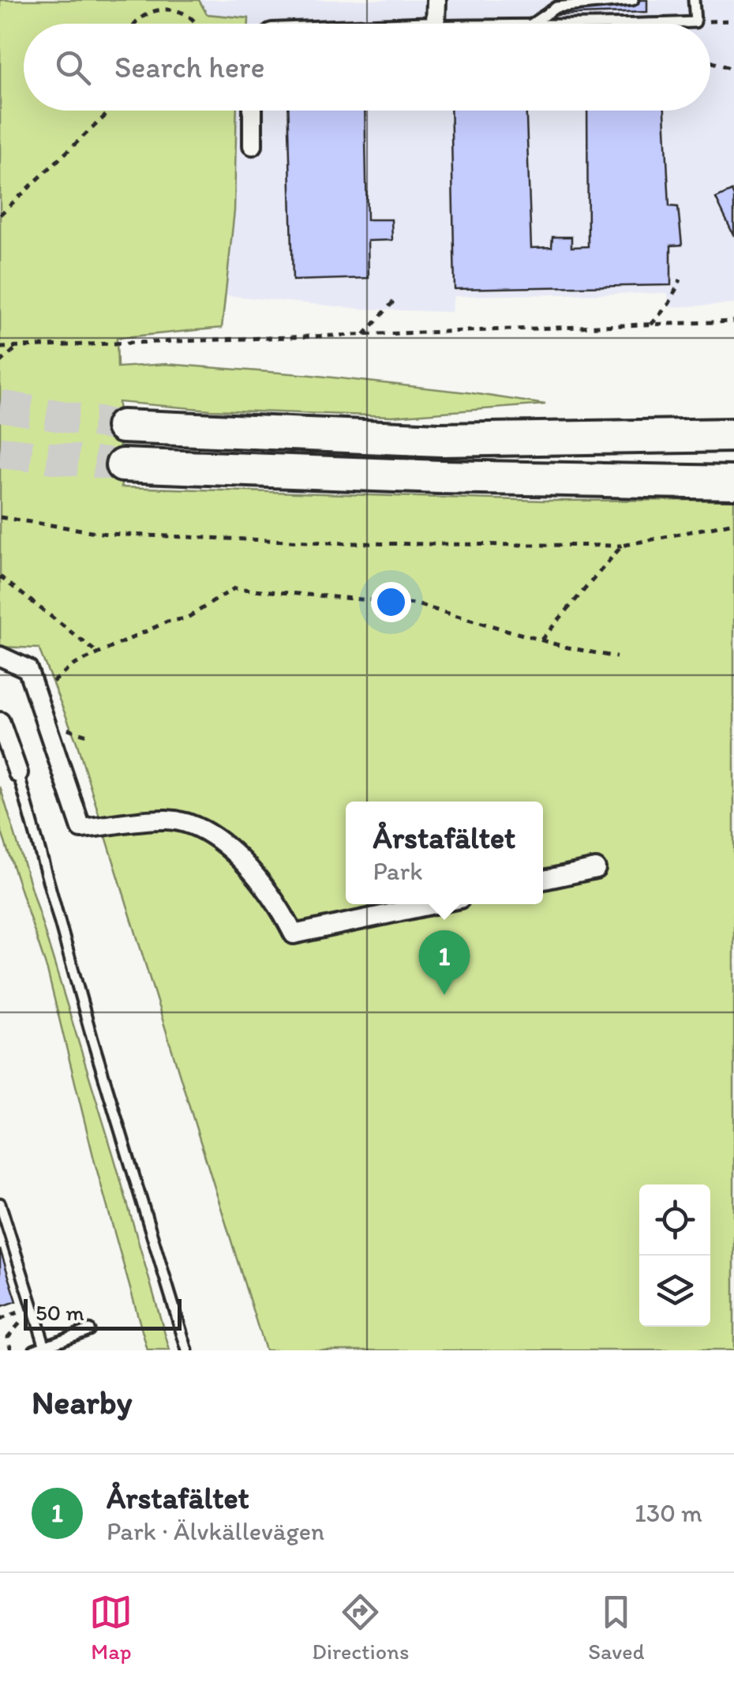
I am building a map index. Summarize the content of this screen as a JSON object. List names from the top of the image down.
{
  "scale_bar": "50 m",
  "page": {
    "search": "Search here",
    "popup": ["Årstafältet", "Park"],
    "pins": "1",
    "scale": "50 m",
    "heading": "Nearby",
    "list": [
      {
        "mark": "1",
        "name": "Årstafältet",
        "note": "Park · Älvkällevägen",
        "value": "130 m"
      }
    ],
    "nav": ["Map", "Directions", "Saved"]
  }
}
